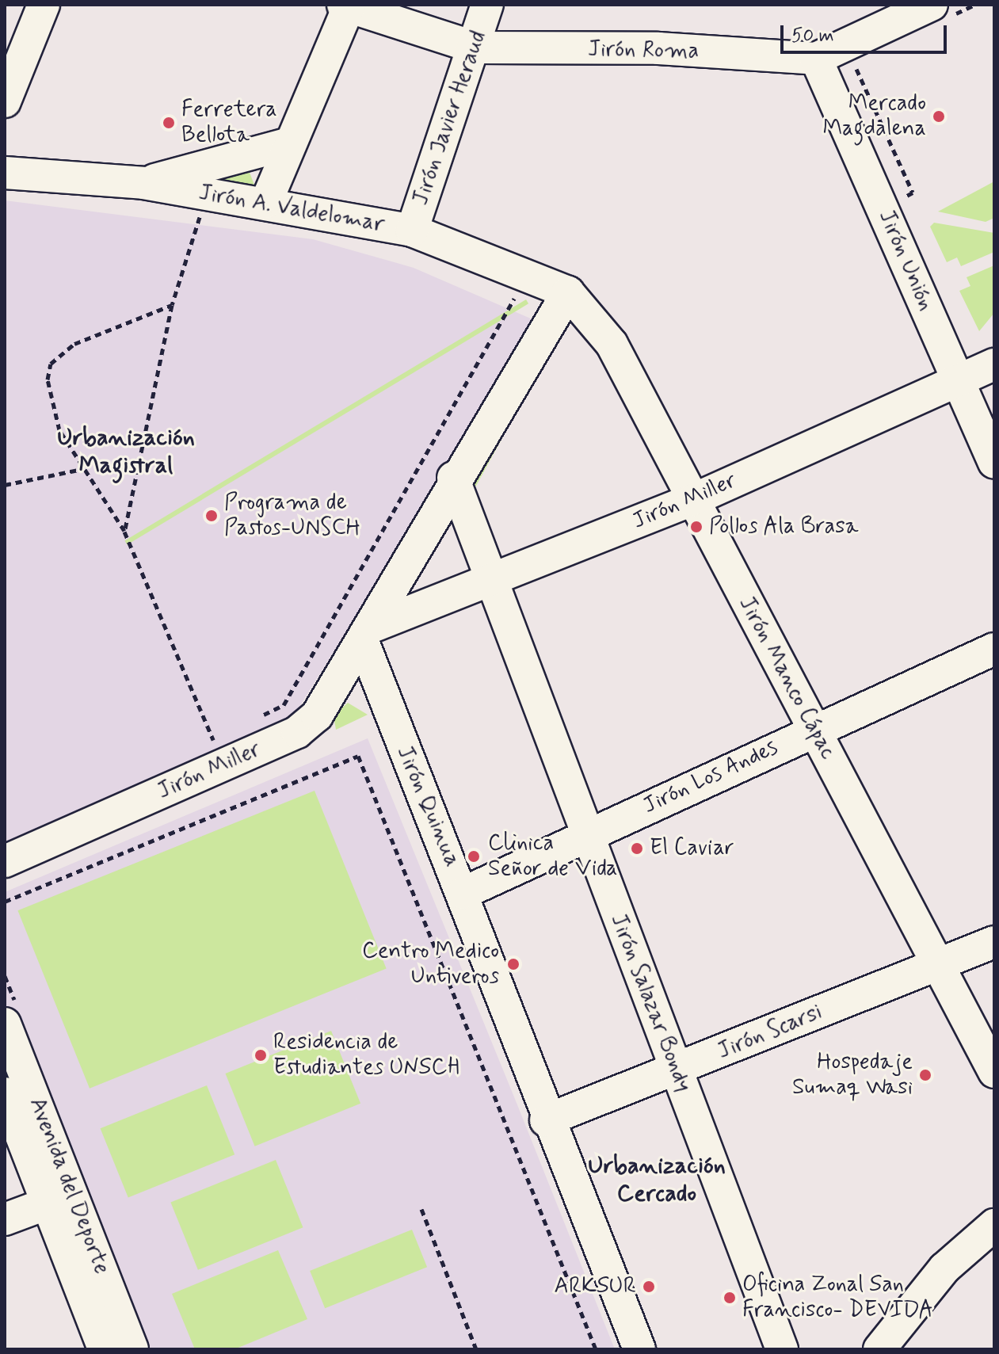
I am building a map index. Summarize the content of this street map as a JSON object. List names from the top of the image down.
{
  "streets": {
    "street": [
      "Jirón Roma",
      "Jirón Javier Heraud",
      "Jirón A. Valdelomar",
      "Jirón Unión",
      "Jirón Miller",
      "Jirón Manco Cápac",
      "Jirón Los Andes",
      "Jirón Quinua",
      "Jirón Salazar Bondy",
      "Jirón Scarsi",
      "Avenida del Deporte"
    ]
  },
  "crossings": [
    ["Jirón Roma", "Jirón Javier Heraud"],
    ["Jirón Roma", "Jirón Unión"],
    ["Jirón Javier Heraud", "Jirón A. Valdelomar"],
    ["Jirón A. Valdelomar", "Jirón Manco Cápac"],
    ["Jirón Unión", "Jirón Miller"],
    ["Jirón Miller", "Jirón Manco Cápac"],
    ["Jirón Miller", "Jirón Quinua"],
    ["Jirón Miller", "Jirón Salazar Bondy"],
    ["Jirón Manco Cápac", "Jirón Los Andes"],
    ["Jirón Manco Cápac", "Jirón Scarsi"],
    ["Jirón Los Andes", "Jirón Quinua"],
    ["Jirón Los Andes", "Jirón Salazar Bondy"],
    ["Jirón Quinua", "Jirón Scarsi"],
    ["Jirón Salazar Bondy", "Jirón Scarsi"]
  ],
  "districts": ["Urbanización Magistral", "Urbanización Cercado"],
  "places": [
    "Mercado Magdalena",
    "Ferretera Bellota",
    "Programa de Pastos-UNSCH",
    "Pollos Ala Brasa",
    "El Caviar",
    "Clinica Señor de Vida",
    "Centro Medico Untiveros",
    "Residencia de Estudiantes UNSCH",
    "Hospedaje Sumaq Wasi",
    "ARKSUR",
    "Oficina Zonal San Francisco- DEVIDA"
  ],
  "scale_bar": "50 m"
}
